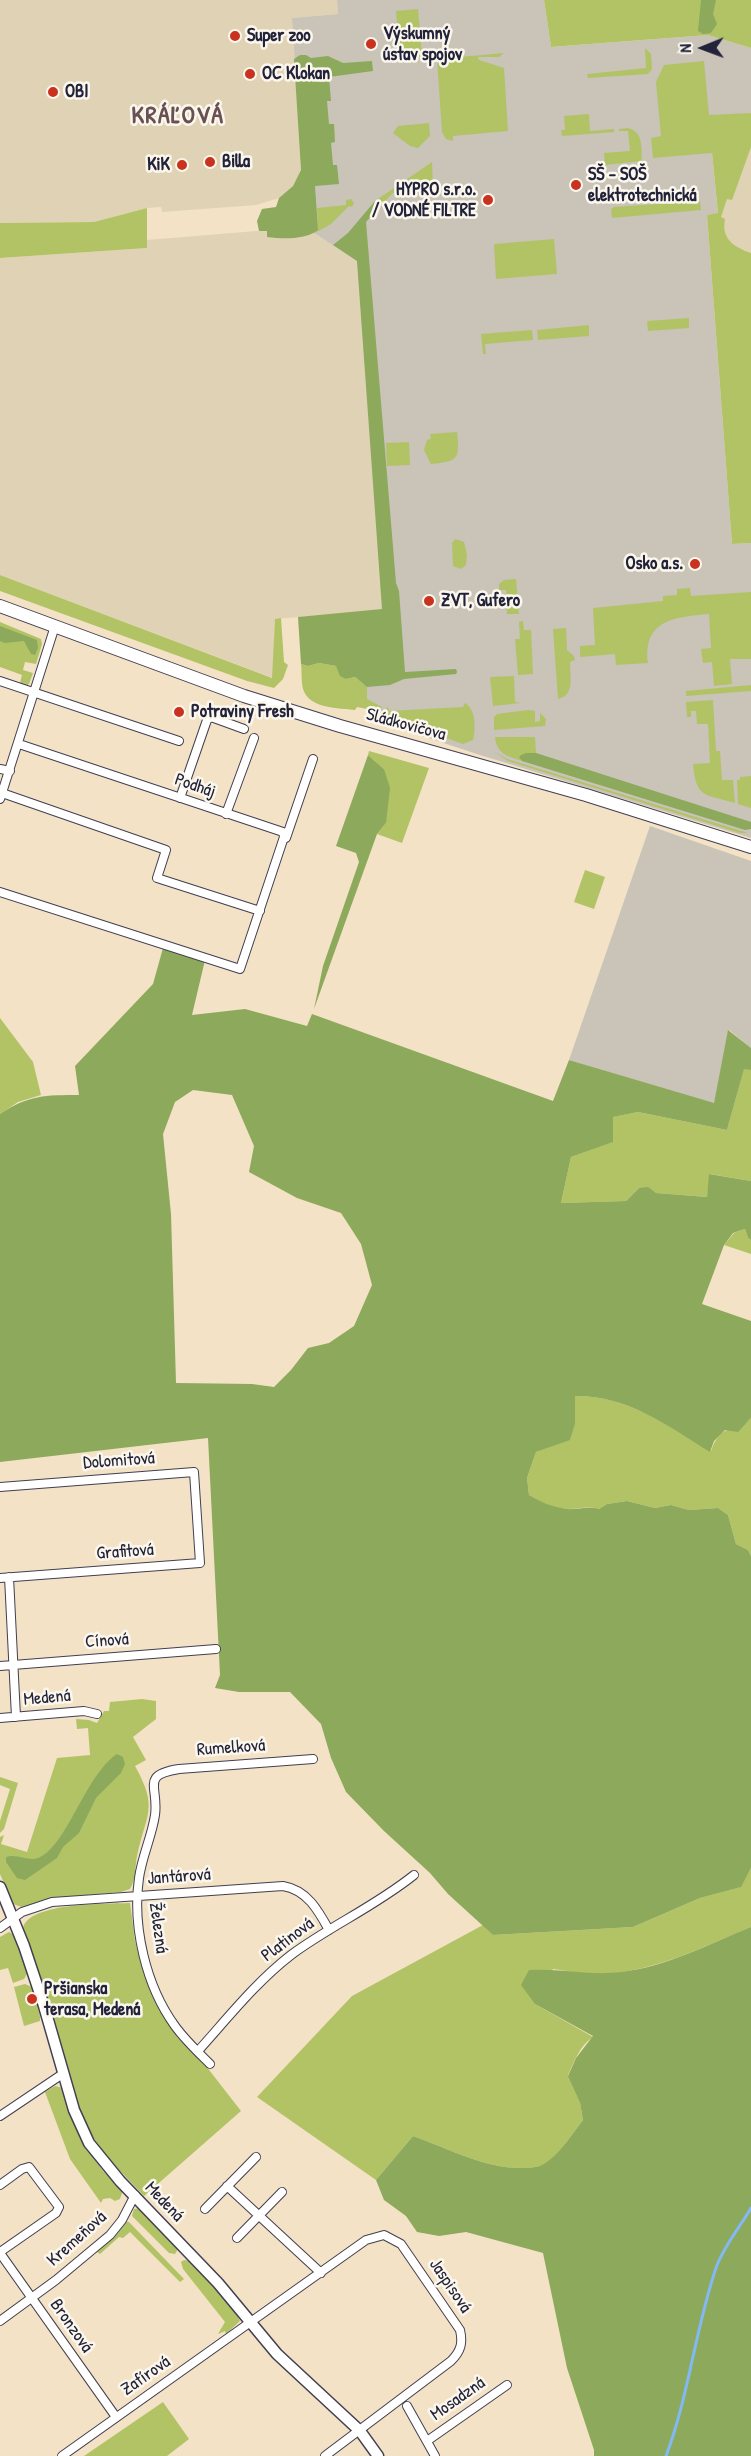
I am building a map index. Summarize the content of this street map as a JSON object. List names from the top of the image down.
{
  "streets": {
    "main road": ["Sládkovičova"],
    "street": [
      "Podháj",
      "Dolomitová",
      "Grafitová",
      "Cínová",
      "Medená",
      "Rumelková",
      "Jantárová",
      "Železná",
      "Platinová",
      "Kremeňová",
      "Jaspisová",
      "Bronzová",
      "Zafírová",
      "Mosadzná"
    ]
  },
  "crossings": [
    ["Dolomitová", "Grafitová"],
    ["Grafitová", "Cínová"],
    ["Medená", "Jantárová"],
    ["Medená", "Kremeňová"],
    ["Medená", "Jaspisová"],
    ["Medená", "Zafírová"],
    ["Rumelková", "Železná"],
    ["Jantárová", "Železná"],
    ["Jantárová", "Platinová"],
    ["Železná", "Platinová"],
    ["Kremeňová", "Bronzová"],
    ["Jaspisová", "Zafírová"],
    ["Bronzová", "Zafírová"]
  ],
  "districts": ["KRÁĽOVÁ"],
  "places": [
    "Super zoo",
    "Výskumný ústav spojov",
    "OC Klokan",
    "OBI",
    "Billa",
    "KiK",
    "SŠ - SOŠ elektrotechnická",
    "HYPRO s.r.o. / VODNÉ FILTRE",
    "Osko a.s.",
    "ZVT, Gufero",
    "Potraviny Fresh",
    "Pršianska terasa, Medená"
  ],
  "north": "left"
}
